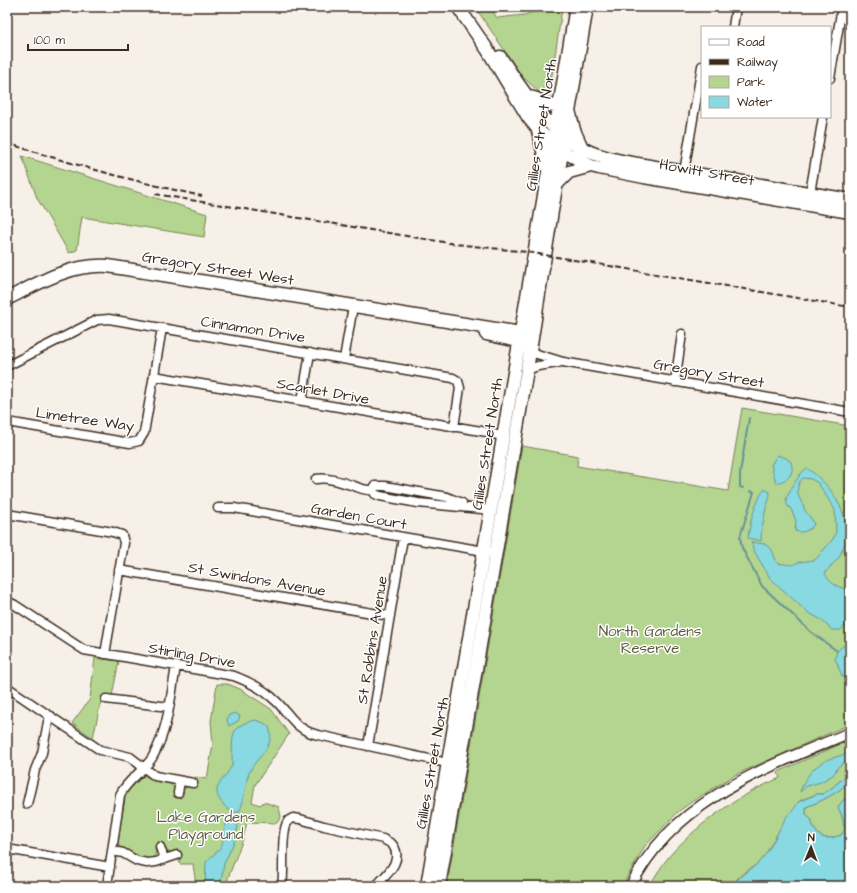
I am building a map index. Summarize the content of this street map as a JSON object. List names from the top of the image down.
{
  "streets": {
    "main road": ["Gillies Street North", "Howitt Street", "Gregory Street West"],
    "street": [
      "Cinnamon Drive",
      "Gregory Street",
      "Scarlet Drive",
      "Limetree Way",
      "Garden Court",
      "St Swindons Avenue",
      "St Robbins Avenue",
      "Stirling Drive"
    ]
  },
  "crossings": [
    ["Gillies Street North", "Howitt Street"],
    ["Gillies Street North", "Gregory Street West"],
    ["Gillies Street North", "Gregory Street"],
    ["Gillies Street North", "Scarlet Drive"],
    ["Gillies Street North", "Garden Court"],
    ["Gillies Street North", "Stirling Drive"],
    ["Gregory Street West", "Gregory Street"],
    ["Cinnamon Drive", "Scarlet Drive"],
    ["Cinnamon Drive", "Limetree Way"],
    ["Scarlet Drive", "Limetree Way"],
    ["Garden Court", "St Robbins Avenue"],
    ["St Swindons Avenue", "St Robbins Avenue"],
    ["St Robbins Avenue", "Stirling Drive"]
  ],
  "parks": ["North Gardens Reserve", "Lake Gardens Playground"],
  "legend": [
    "Road",
    "Railway",
    "Park",
    "Water"
  ],
  "scale_bar": "100 m",
  "north": "top"
}
